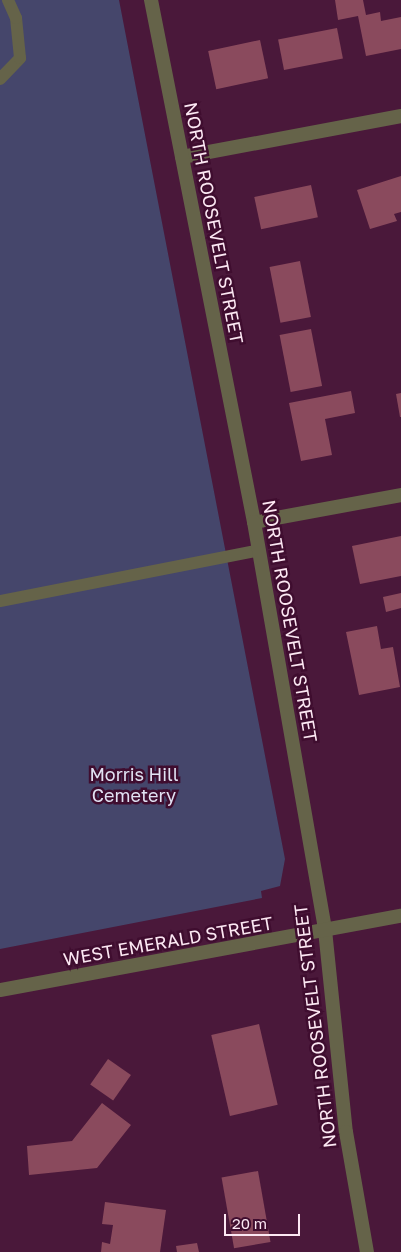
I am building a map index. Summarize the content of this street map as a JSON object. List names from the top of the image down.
{
  "streets": {
    "street": ["NORTH ROOSEVELT STREET", "WEST EMERALD STREET"]
  },
  "crossings": [
    ["NORTH ROOSEVELT STREET", "WEST EMERALD STREET"]
  ],
  "parks": ["Morris Hill Cemetery"],
  "scale_bar": "20 m"
}
